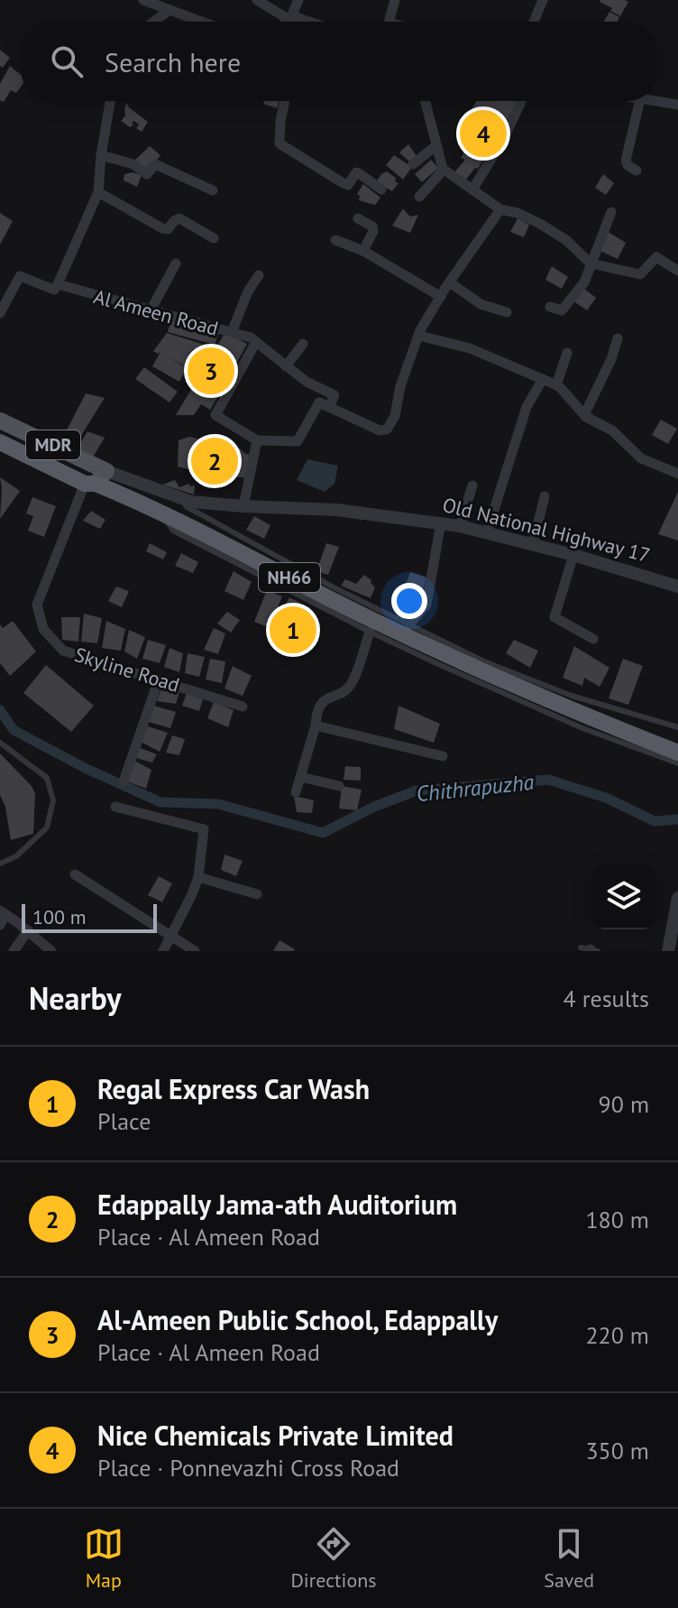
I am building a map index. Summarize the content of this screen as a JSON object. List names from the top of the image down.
{
  "streets": {
    "highway": ["NH66"],
    "main road": ["MDR", "Old National Highway 17"],
    "street": ["Al Ameen Road", "Skyline Road"]
  },
  "crossings": [
    ["Old National Highway 17", "NH66"],
    ["Old National Highway 17", "Skyline Road"],
    ["NH66", "Skyline Road"]
  ],
  "water": ["Chithrapuzha"],
  "scale_bar": "100 m",
  "page": {
    "search": "Search here",
    "pins": [
      "4",
      "3",
      "2",
      "1"
    ],
    "scale": "100 m",
    "heading": ["Nearby", "4 results"],
    "list": [
      {
        "mark": "1",
        "name": "Regal Express Car Wash",
        "note": "Place",
        "value": "90 m"
      },
      {
        "mark": "2",
        "name": "Edappally Jama-ath Auditorium",
        "note": "Place · Al Ameen Road",
        "value": "180 m"
      },
      {
        "mark": "3",
        "name": "Al-Ameen Public School, Edappally",
        "note": "Place · Al Ameen Road",
        "value": "220 m"
      },
      {
        "mark": "4",
        "name": "Nice Chemicals Private Limited",
        "note": "Place · Ponnevazhi Cross Road",
        "value": "350 m"
      }
    ],
    "nav": ["Map", "Directions", "Saved"]
  }
}
